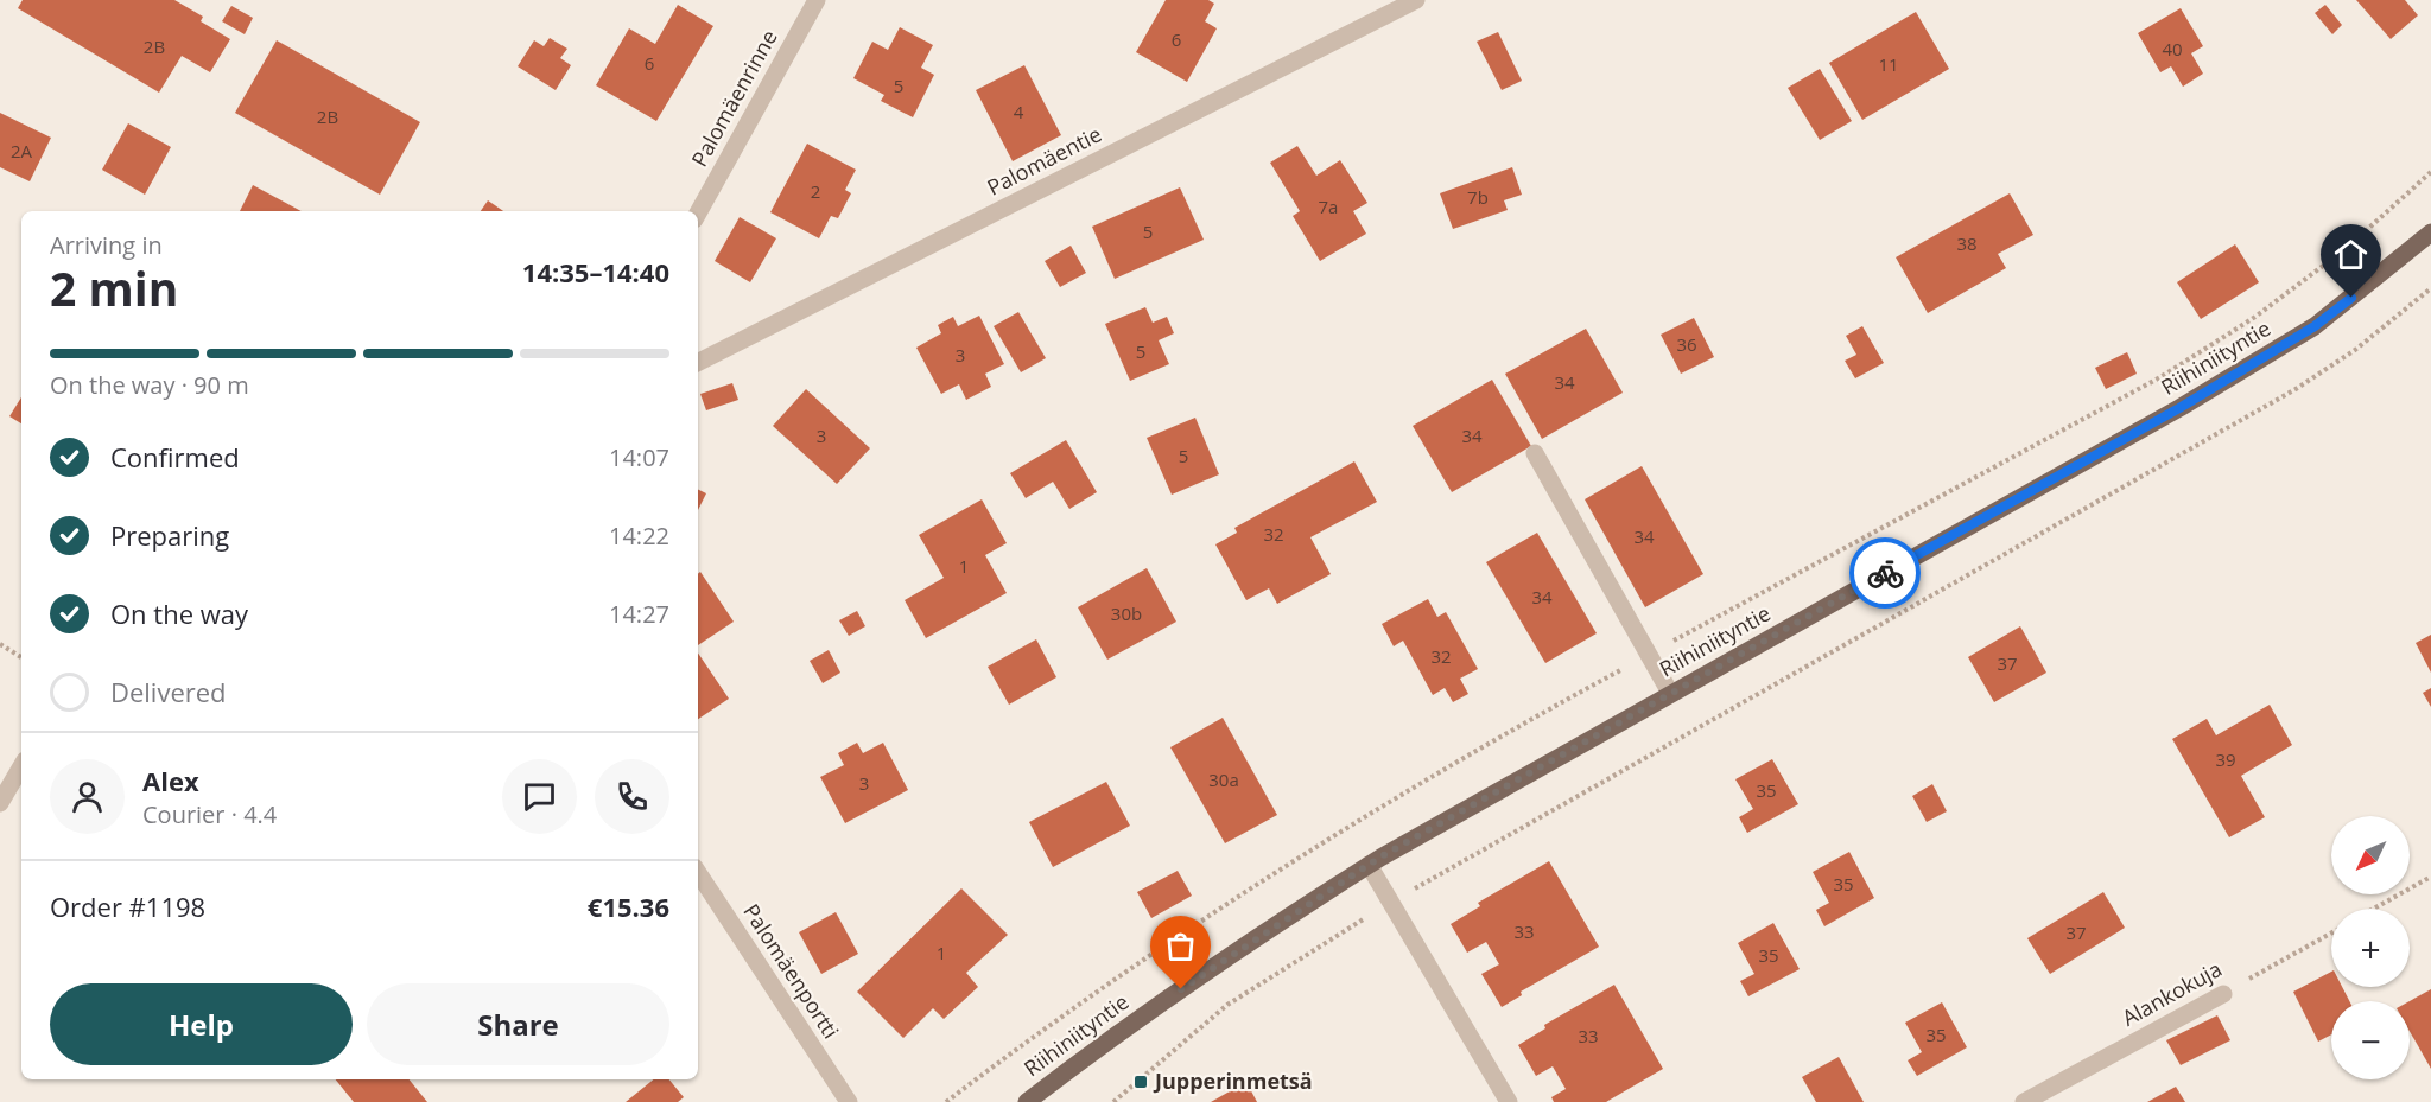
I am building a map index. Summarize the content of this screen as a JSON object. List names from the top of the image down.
{
  "streets": {
    "main road": ["Riihiniityntie"],
    "street": [
      "Palomäenrinne",
      "Palomäentie",
      "Palomäenportti",
      "Alankokuja"
    ]
  },
  "places": {
    "transit": ["Jupperinmetsä"]
  },
  "house_numbers": [
    "6",
    "2B",
    "40",
    "6",
    "11",
    "5",
    "4",
    "2B",
    "2A",
    "2",
    "7b",
    "7a",
    "5",
    "38",
    "36",
    "5",
    "3",
    "34",
    "3",
    "34",
    "5",
    "32",
    "34",
    "1",
    "34",
    "30b",
    "32",
    "37",
    "39",
    "30a",
    "3",
    "35",
    "35",
    "33",
    "37",
    "1",
    "35",
    "35",
    "33"
  ],
  "north": "bottom left",
  "page": {
    "heading": ["2 min", "Arriving in", "14:35–14:40"],
    "panel": [
      "Alex",
      "Courier · 4.4",
      "Order #1198",
      "€15.36"
    ],
    "bar": "On the way · 90 m",
    "list": [
      ["Confirmed", "14:07"],
      ["Preparing", "14:22"],
      ["On the way", "14:27"],
      "Delivered"
    ],
    "map_buttons": ["+", "−"],
    "buttons": ["Help", "Share"]
  }
}
